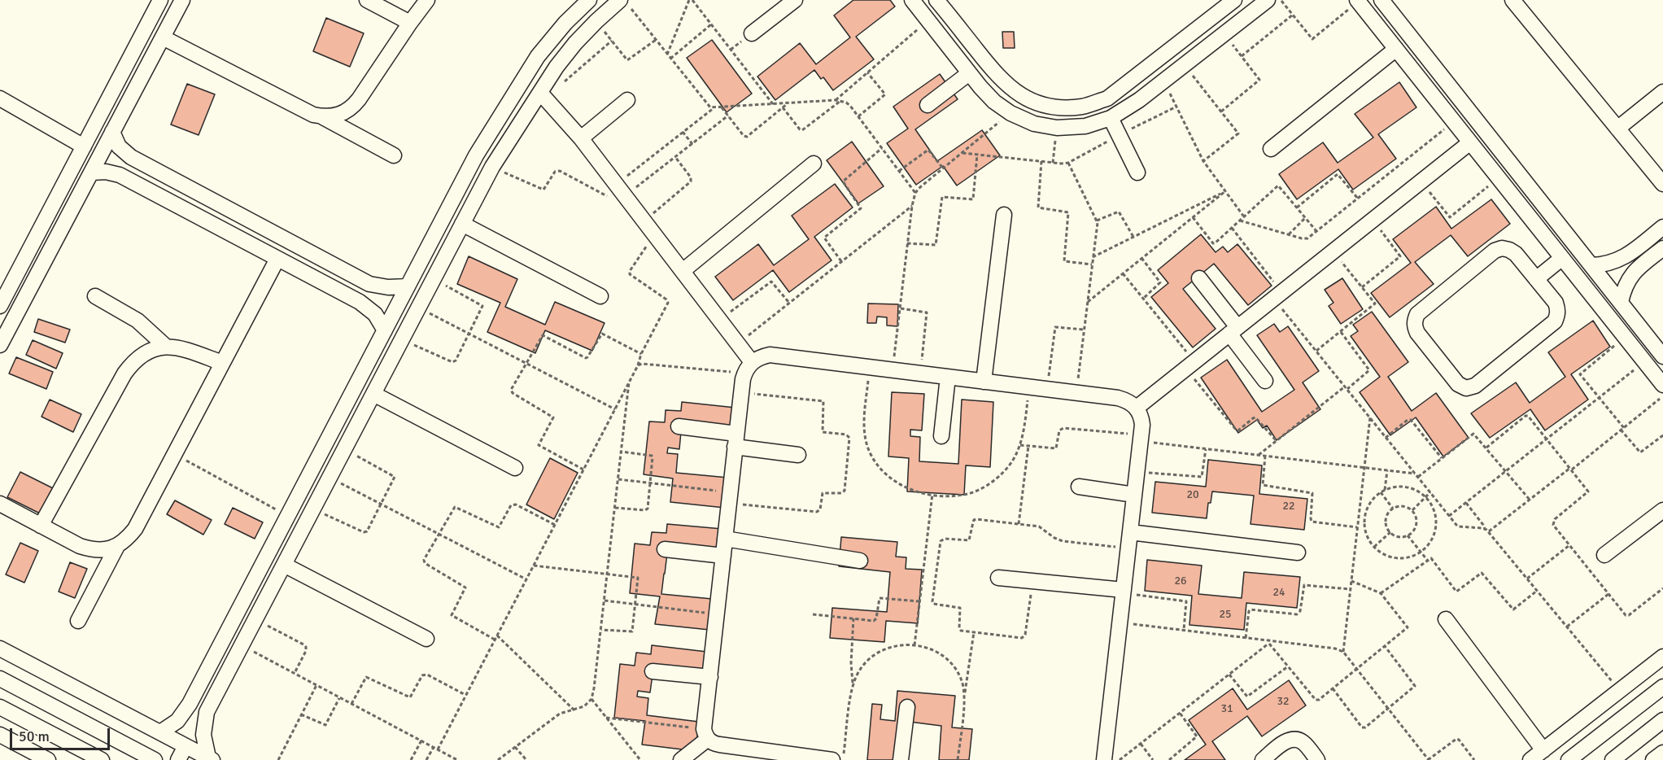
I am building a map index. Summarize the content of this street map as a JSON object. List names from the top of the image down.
{
  "house_numbers": [
    "20",
    "22",
    "26",
    "24",
    "25",
    "32",
    "31"
  ],
  "scale_bar": "50 m"
}
